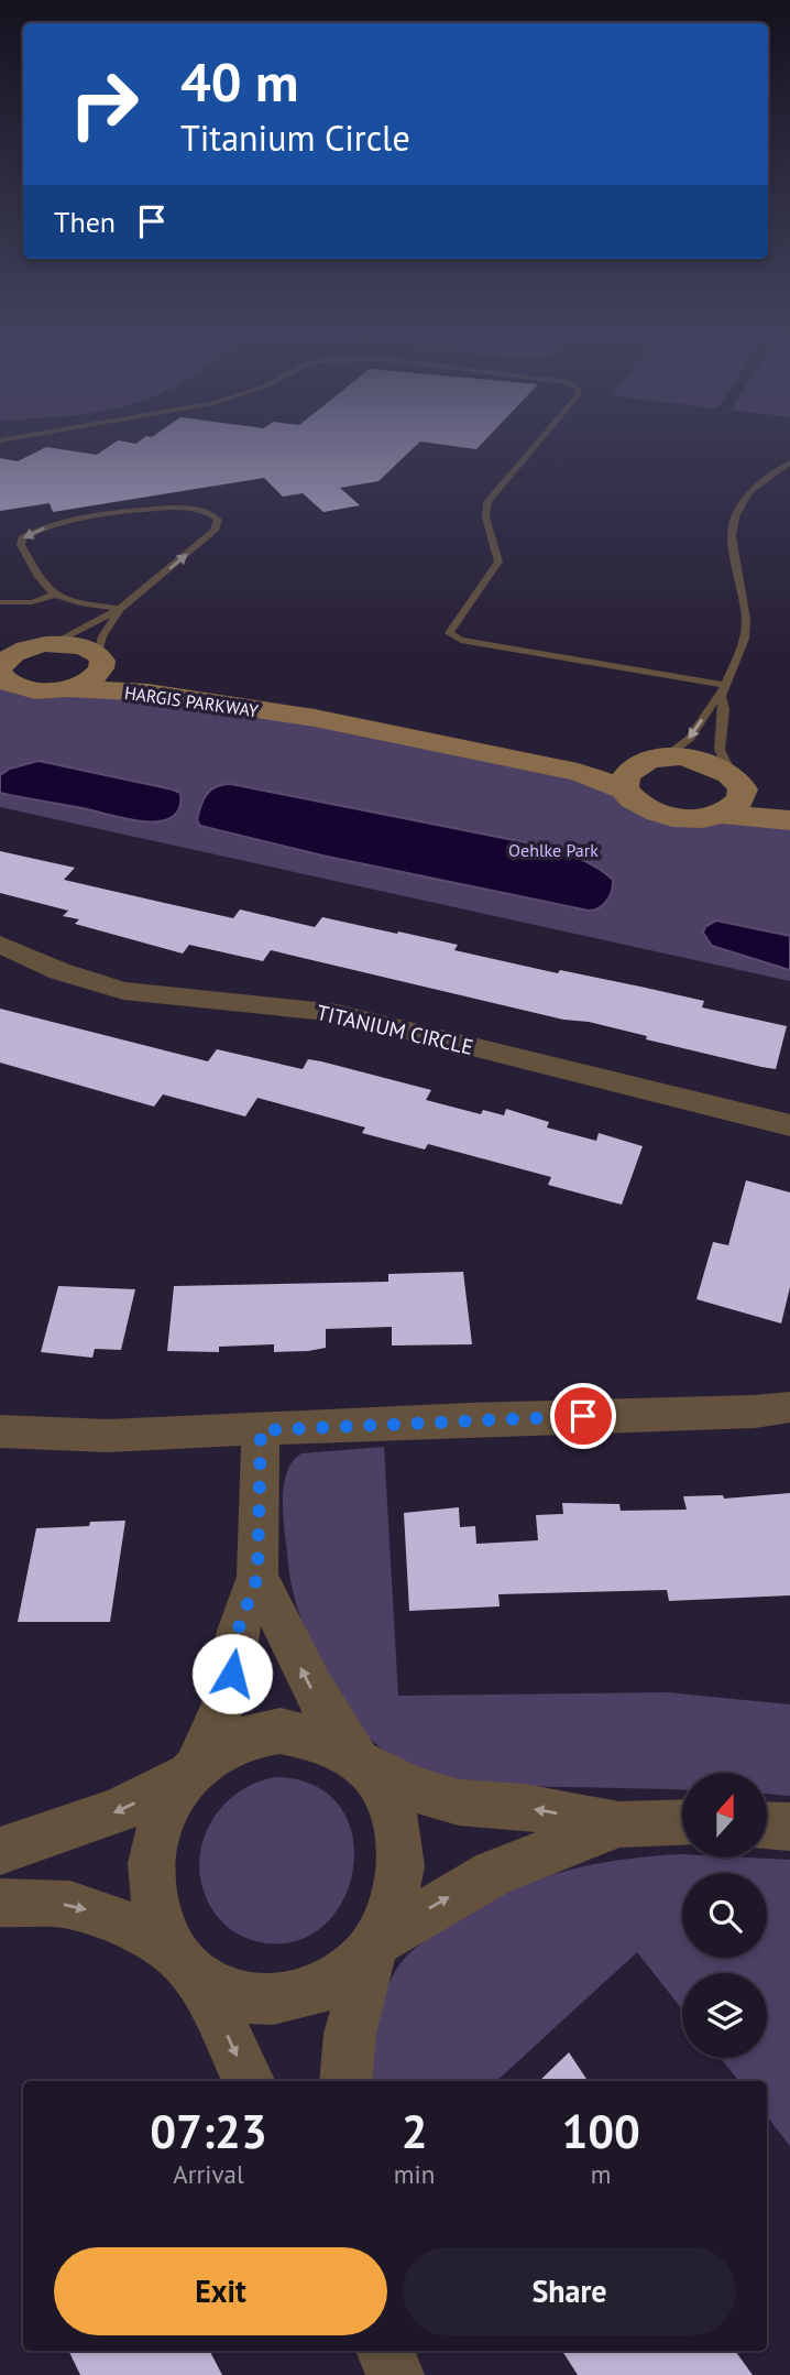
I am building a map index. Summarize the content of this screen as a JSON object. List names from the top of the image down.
{
  "streets": {
    "street": ["HARGIS PARKWAY", "TITANIUM CIRCLE"]
  },
  "parks": ["Oehlke Park"],
  "north": "top",
  "page": {
    "turn": ["40 m", "Titanium Circle"],
    "then": "Then",
    "eta": [
      "07:23",
      "Arrival",
      "2",
      "min",
      "100",
      "m"
    ],
    "buttons": ["Exit", "Share"]
  }
}
